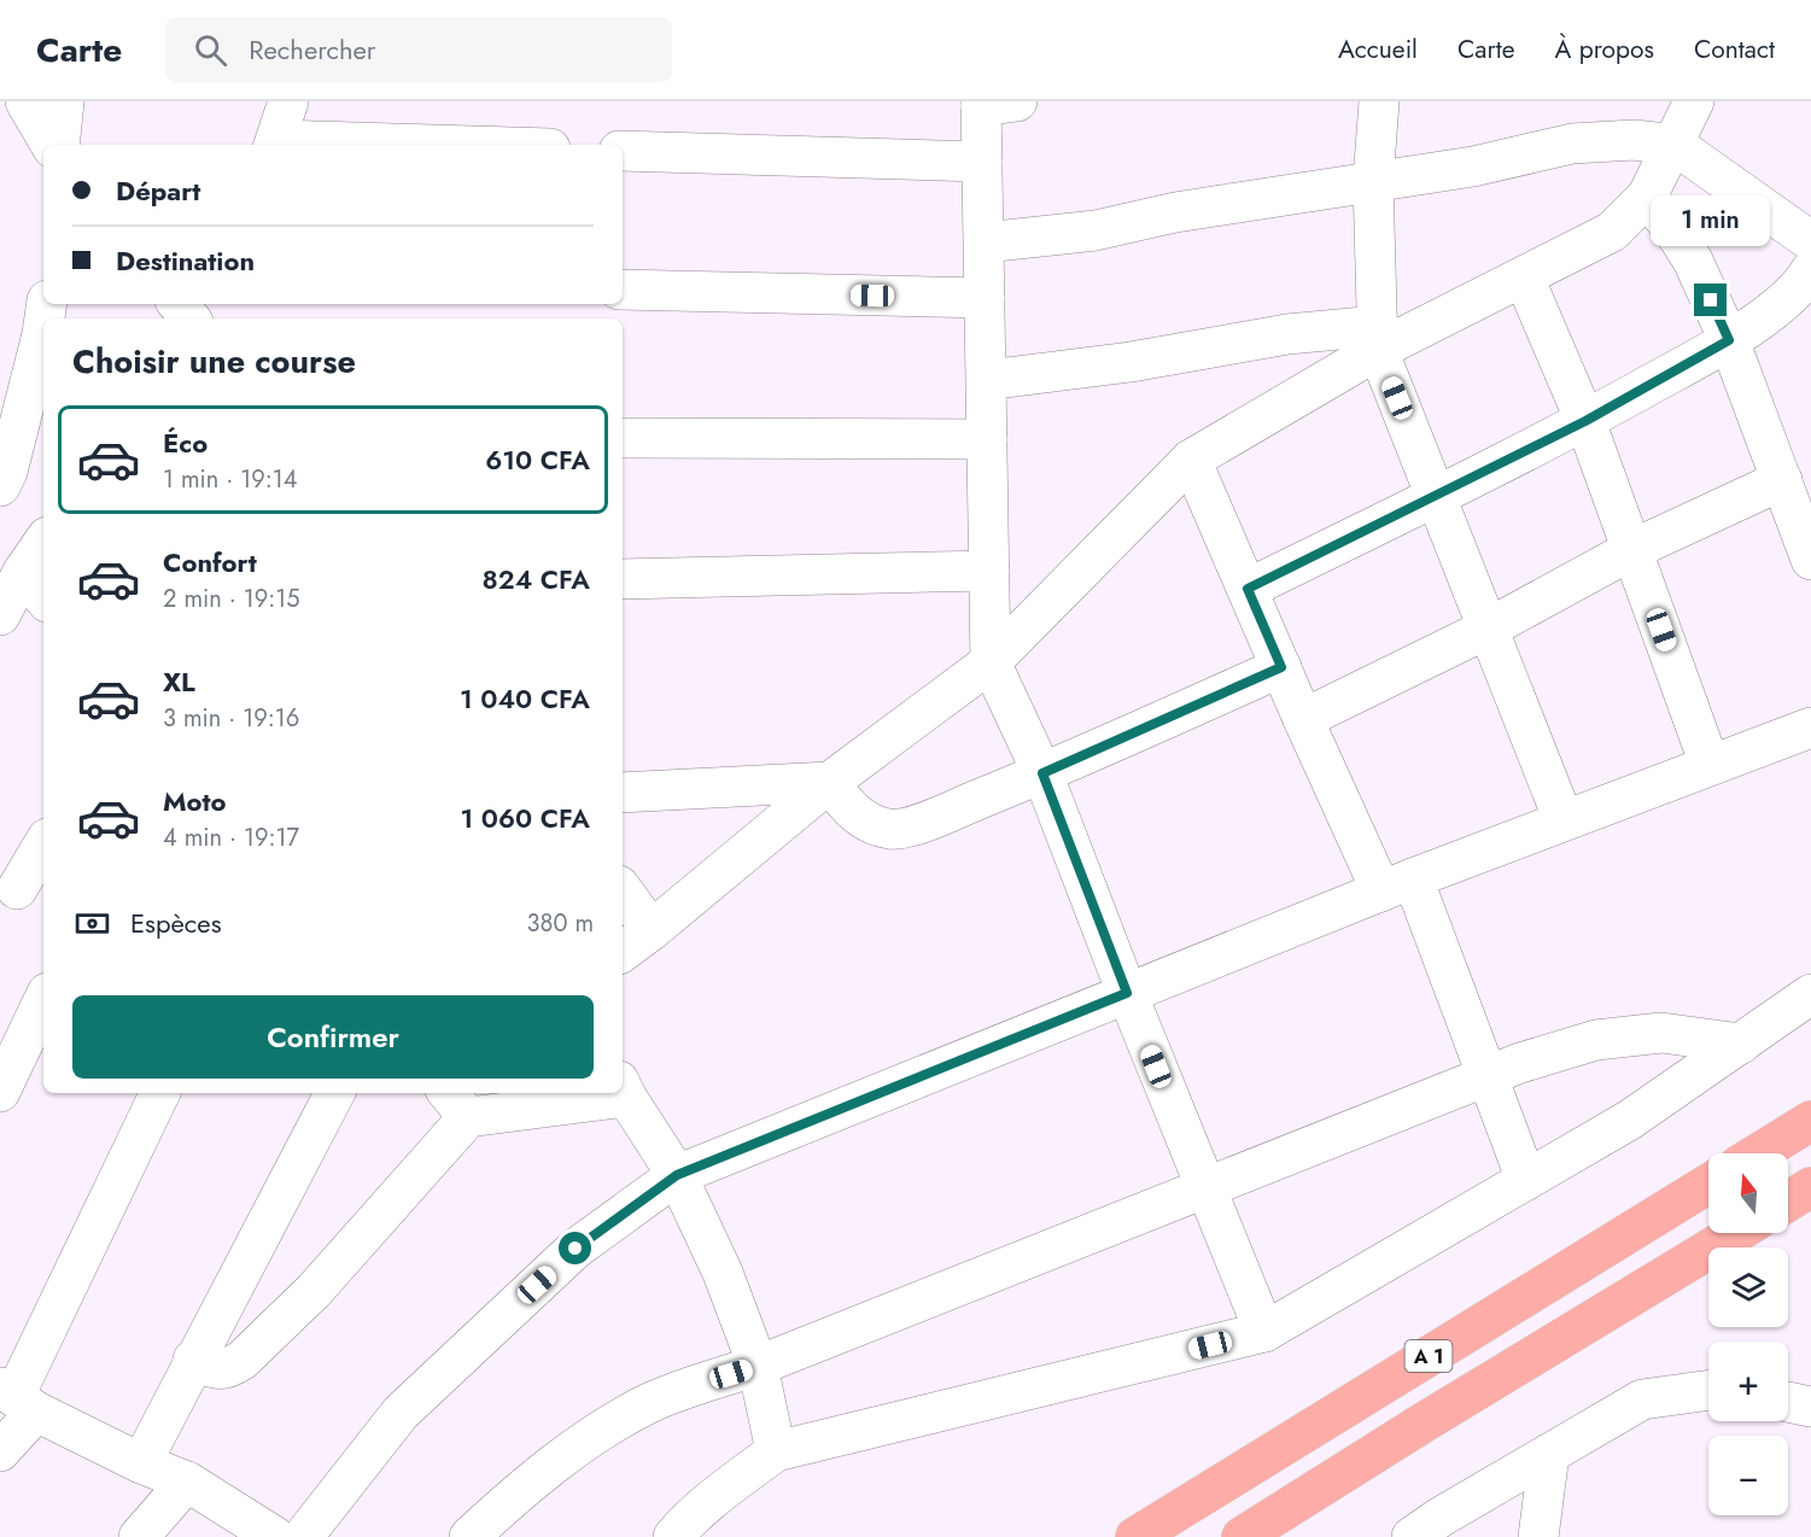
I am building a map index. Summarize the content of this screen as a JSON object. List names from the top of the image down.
{
  "streets": {
    "highway": ["A 1"]
  },
  "north": "top",
  "page": {
    "header": "Carte",
    "search": "Rechercher",
    "nav": [
      "Accueil",
      "Carte",
      "À propos",
      "Contact"
    ],
    "banner": ["Départ", "Destination"],
    "bubble": "1 min",
    "heading": "Choisir une course",
    "list": [
      {
        "name": "Éco",
        "note": "1 min · 19:14",
        "value": "610 CFA"
      },
      {
        "name": "Confort",
        "note": "2 min · 19:15",
        "value": "824 CFA"
      },
      {
        "name": "XL",
        "note": "3 min · 19:16",
        "value": "1 040 CFA"
      },
      {
        "name": "Moto",
        "note": "4 min · 19:17",
        "value": "1 060 CFA"
      }
    ],
    "pay": ["Espèces", "380 m"],
    "buttons": "Confirmer",
    "map_buttons": ["+", "−"]
  }
}
